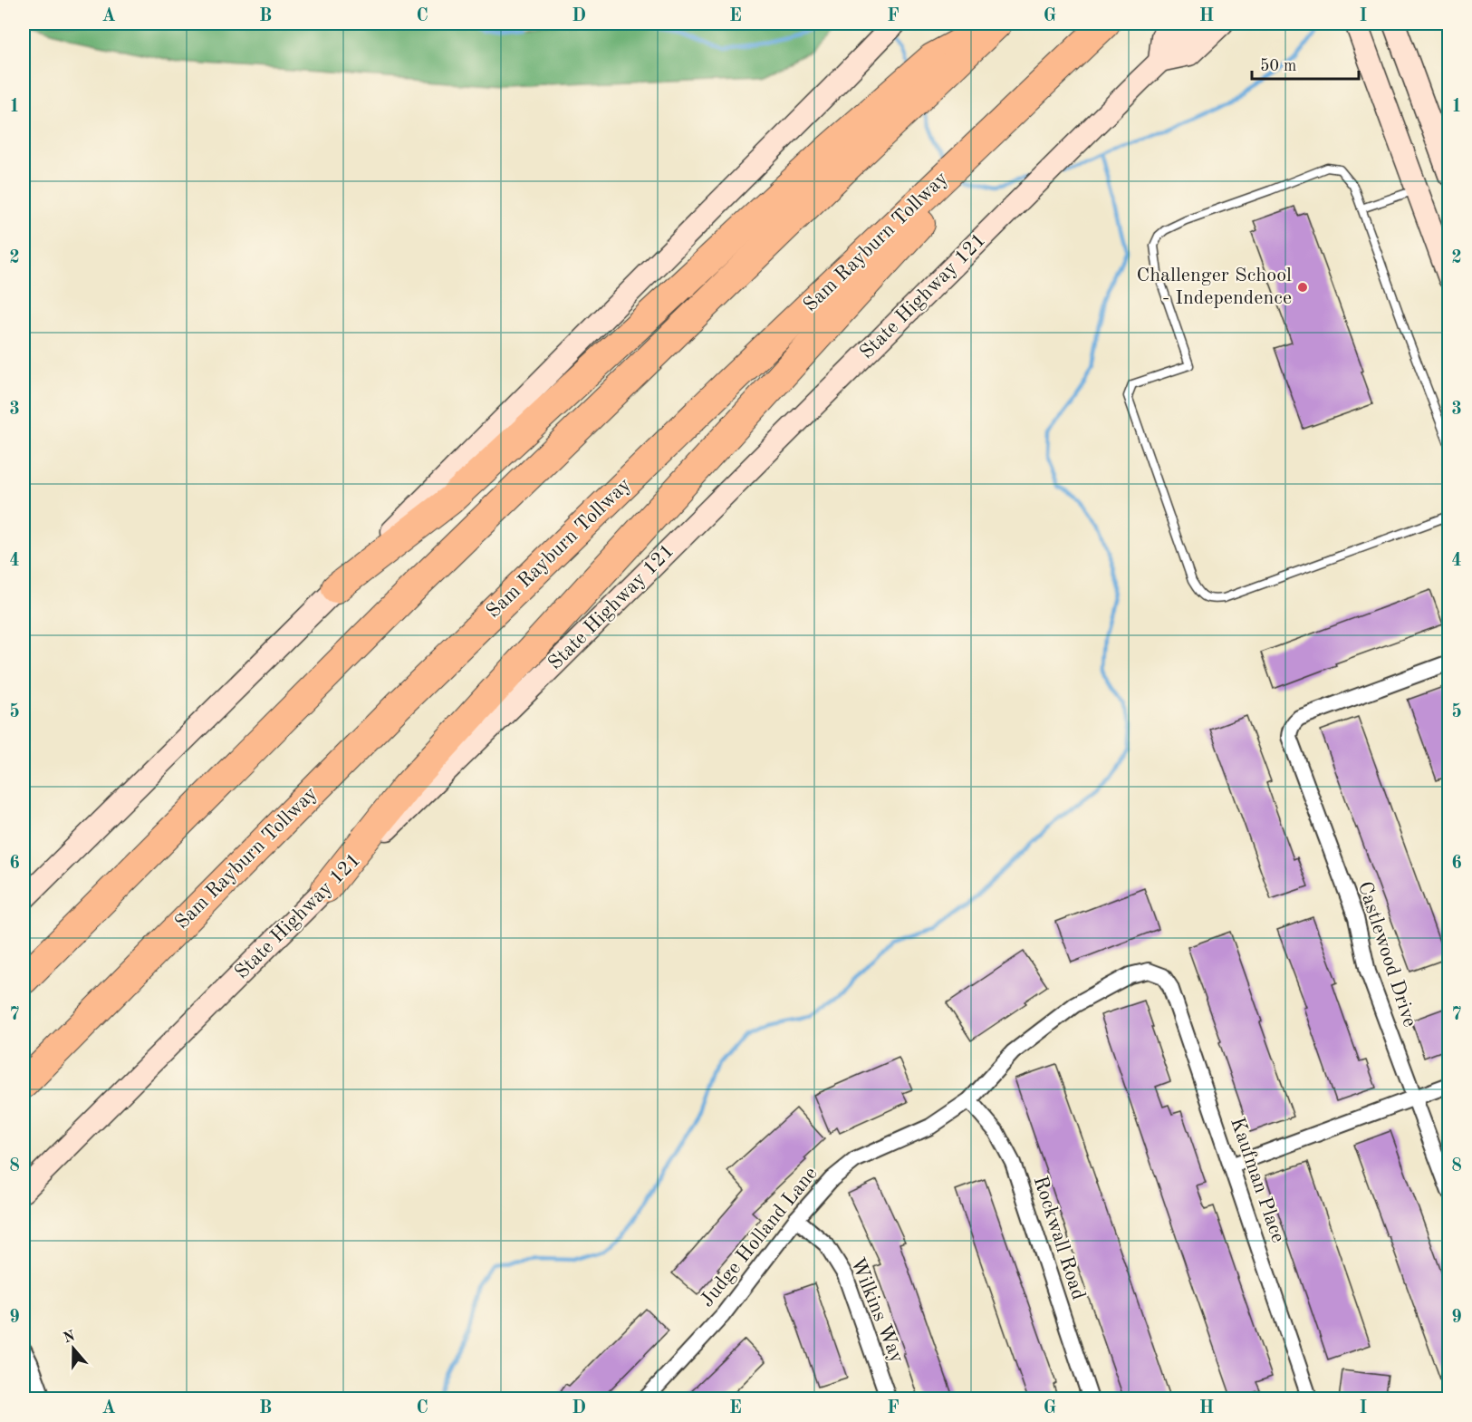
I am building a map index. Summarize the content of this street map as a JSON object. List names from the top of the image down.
{
  "streets": {
    "highway": ["Sam Rayburn Tollway"],
    "main road": ["State Highway 121"],
    "street": [
      "Castlewood Drive",
      "Kaufman Place",
      "Judge Holland Lane",
      "Rockwall Road",
      "Wilkins Way"
    ]
  },
  "crossings": [
    ["Kaufman Place", "Judge Holland Lane"],
    ["Judge Holland Lane", "Rockwall Road"],
    ["Judge Holland Lane", "Wilkins Way"]
  ],
  "places": ["Challenger School - Independence"],
  "scale_bar": "50 m",
  "north": "top",
  "grid": {
    "columns": [
      "A",
      "B",
      "C",
      "D",
      "E",
      "F",
      "G",
      "H",
      "I"
    ],
    "rows": [
      "1",
      "2",
      "3",
      "4",
      "5",
      "6",
      "7",
      "8",
      "9"
    ]
  }
}
